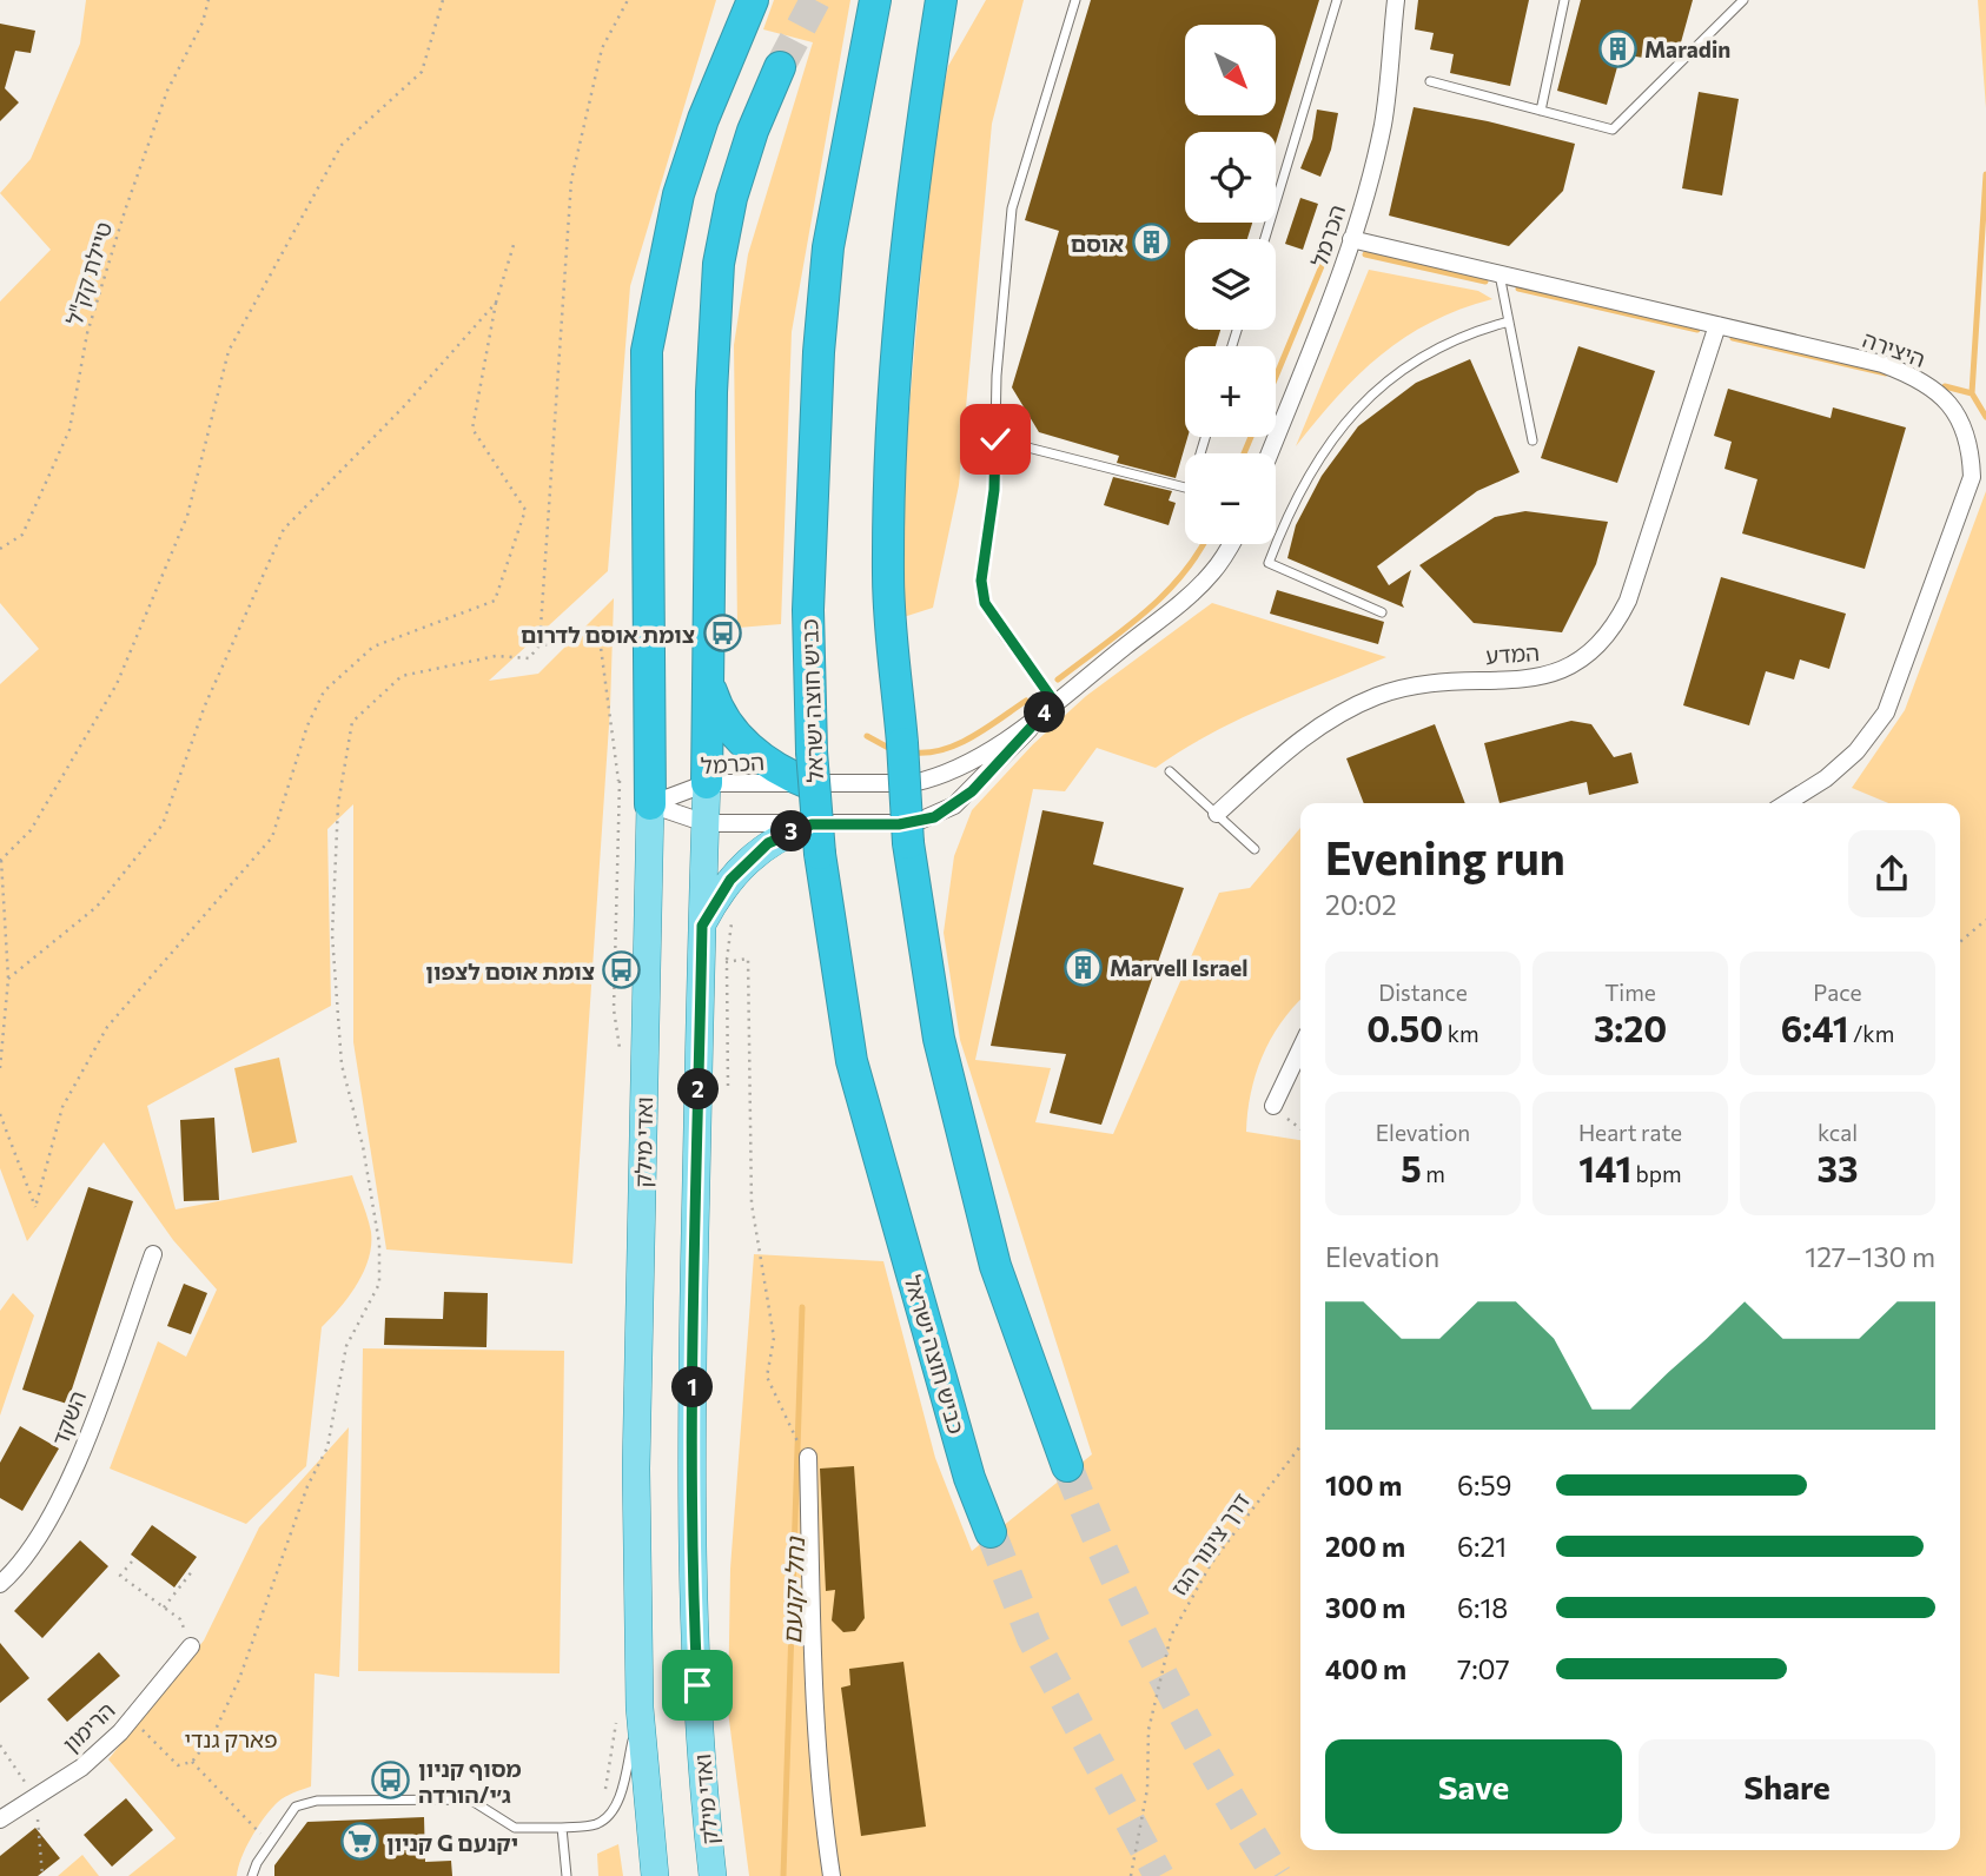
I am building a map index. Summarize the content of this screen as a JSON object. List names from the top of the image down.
{
  "streets": {
    "highway": ["כביש חוצה ישראל"],
    "main road": ["ואדי מילק"],
    "street": [
      "הכרמל",
      "היצירה",
      "המדע",
      "השקד",
      "הרימון"
    ],
    "path": ["טיילת קק\"ל", "דרך צינור הגז"]
  },
  "crossings": [
    ["הכרמל", "היצירה"],
    ["הכרמל", "כביש חוצה ישראל"],
    ["הכרמל", "ואדי מילק"],
    ["היצירה", "המדע"]
  ],
  "water": ["נחל יקנעם"],
  "parks": ["פארק גנדי"],
  "places": {
    "building": ["Maradin", "אוסם", "Marvell Israel"],
    "bus stop": ["צומת אוסם לדרום", "צומת אוסם לצפון", "מסוף קניון ג׳י/הורדה"],
    "supermarket": ["קניון G יקנעם"]
  },
  "north": "bottom right",
  "page": {
    "map_buttons": ["+", "−"],
    "pins": [
      "4",
      "3",
      "2",
      "1"
    ],
    "heading": ["Evening run", "20:02"],
    "stats": [
      ["Distance", "0.50 km"],
      ["Time", "3:20"],
      ["Pace", "6:41 /km"],
      ["Elevation", "5 m"],
      ["Heart rate", "141 bpm"],
      ["kcal", "33"]
    ],
    "chart": ["Elevation", "127–130 m"],
    "list": [
      {
        "name": "100 m",
        "note": "6:59"
      },
      {
        "name": "200 m",
        "note": "6:21"
      },
      {
        "name": "300 m",
        "note": "6:18"
      },
      {
        "name": "400 m",
        "note": "7:07"
      }
    ],
    "buttons": ["Save", "Share"]
  }
}
